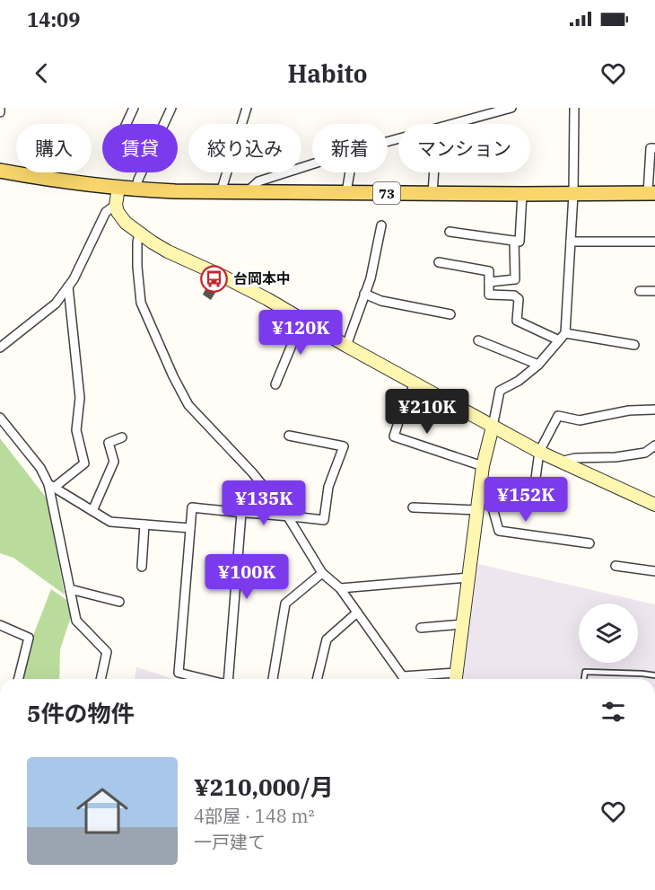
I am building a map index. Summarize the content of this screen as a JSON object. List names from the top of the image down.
{
  "streets": {
    "main road": ["73"]
  },
  "places": {
    "bus stop": ["台岡本中"]
  },
  "page": {
    "status": "14:09",
    "header": "Habito",
    "chip": [
      "購入",
      "賃貸",
      "絞り込み",
      "新着",
      "マンション"
    ],
    "price": [
      "¥120K",
      "¥210K",
      "¥152K",
      "¥135K",
      "¥100K"
    ],
    "heading": "5件の物件",
    "list": [
      {
        "name": "¥210,000/月",
        "note": "4部屋 · 148 m² · 一戸建て"
      }
    ]
  }
}
